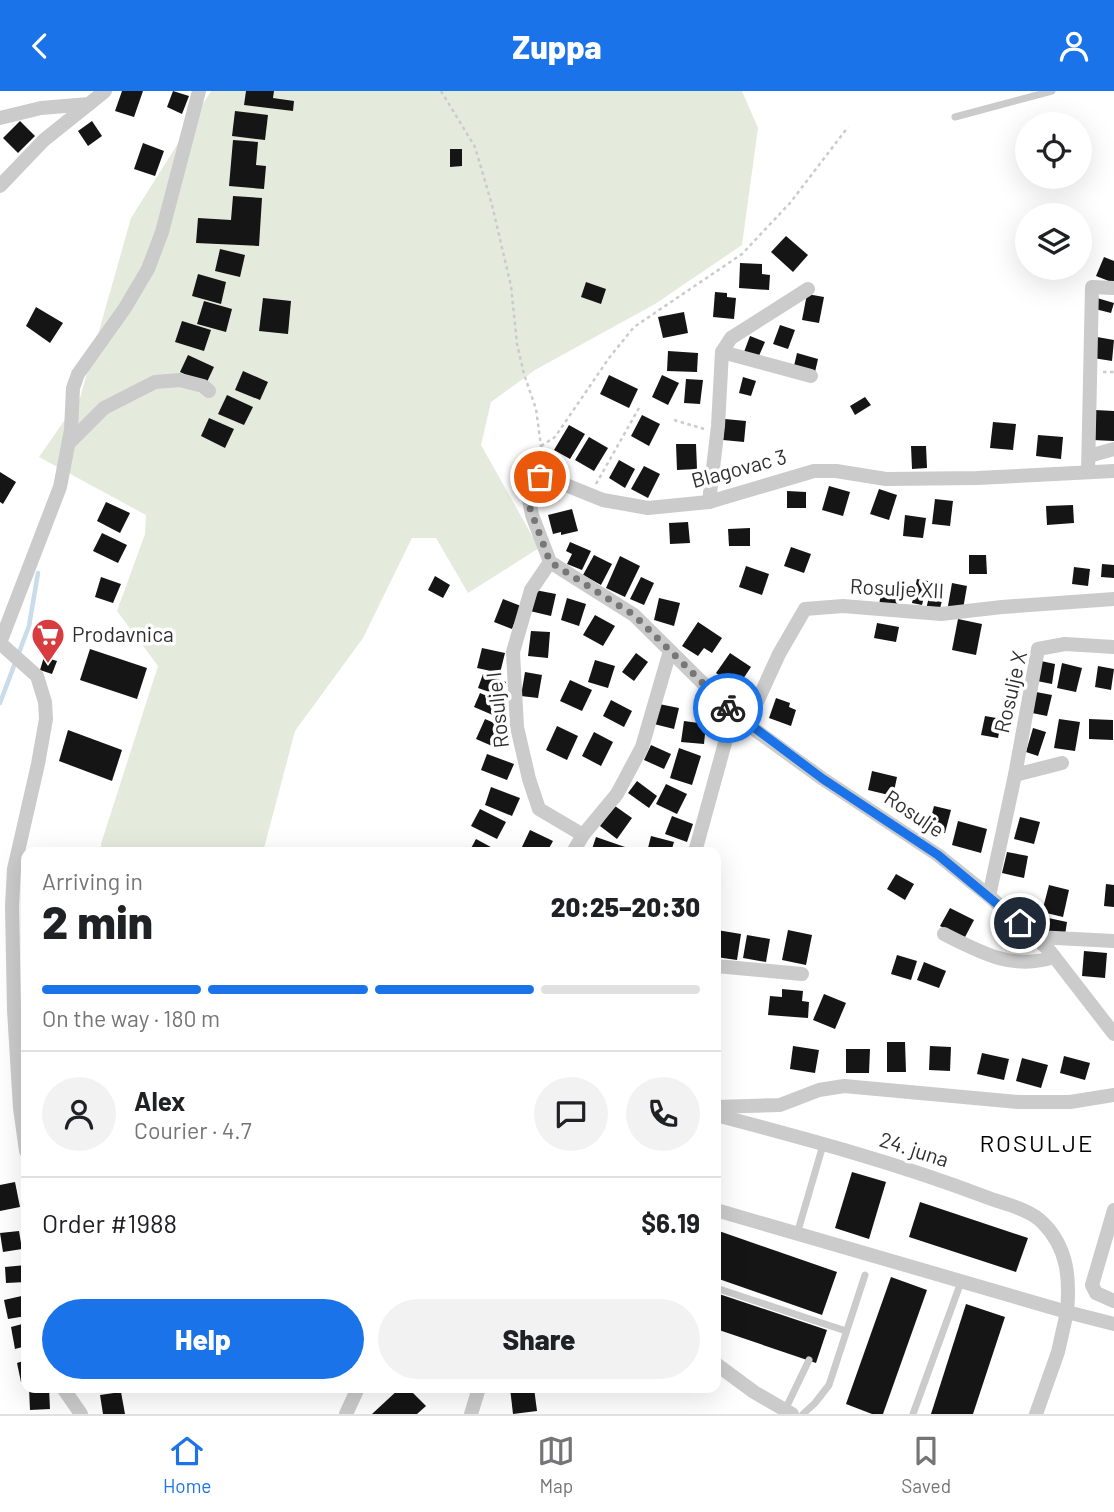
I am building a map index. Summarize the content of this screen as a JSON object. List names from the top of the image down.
{
  "streets": {
    "street": [
      "Blagovac 3",
      "Rosulje XII",
      "Rosulje X",
      "Rosulje I",
      "Rosulje",
      "24. juna"
    ]
  },
  "crossings": [
    ["Rosulje XII", "Rosulje"],
    ["Rosulje X", "Rosulje"]
  ],
  "districts": ["ROSULJE"],
  "places": {
    "supermarket": ["Prodavnica"]
  },
  "page": {
    "header": "Zuppa",
    "heading": ["2 min", "Arriving in", "20:25–20:30"],
    "panel": [
      "Alex",
      "Courier · 4.7",
      "Order #1988",
      "$6.19"
    ],
    "bar": "On the way · 180 m",
    "buttons": ["Help", "Share"],
    "tabs": ["Home", "Map", "Saved"]
  }
}
